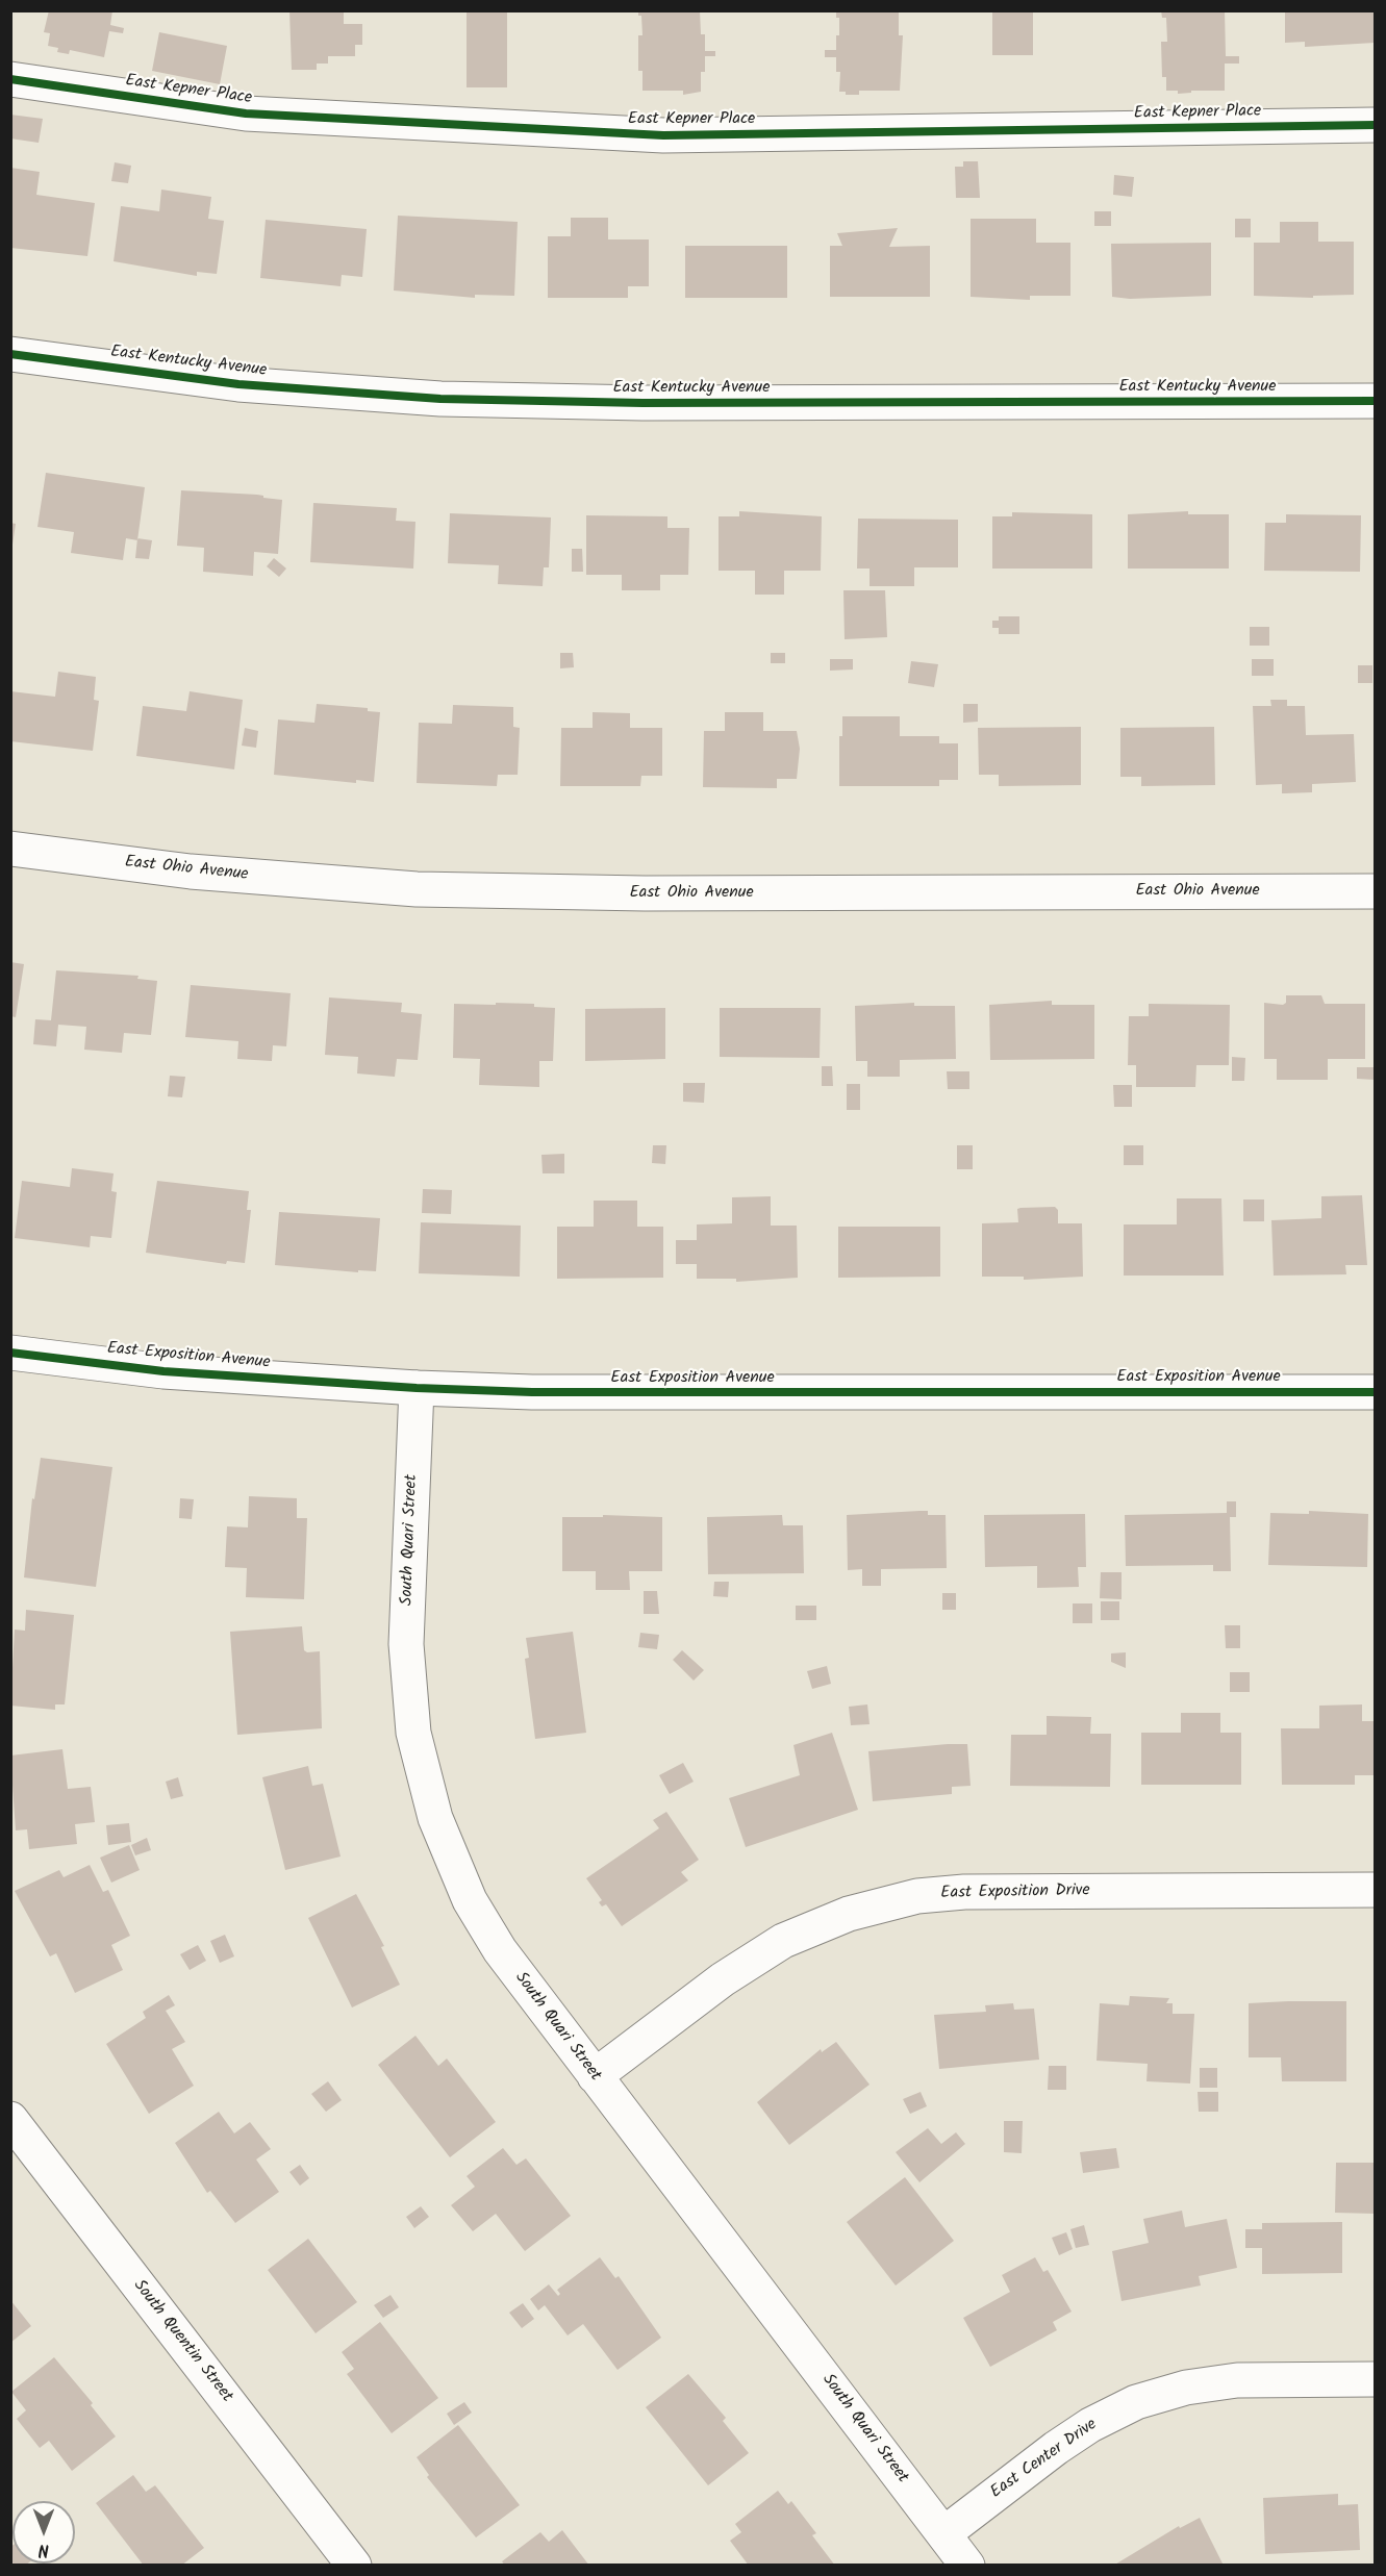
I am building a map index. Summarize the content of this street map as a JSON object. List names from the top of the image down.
{
  "streets": {
    "street": [
      "East Kepner Place",
      "East Kentucky Avenue",
      "East Ohio Avenue",
      "East Exposition Avenue",
      "South Quari Street",
      "East Exposition Drive",
      "South Quentin Street",
      "East Center Drive"
    ]
  },
  "crossings": [
    ["East Exposition Avenue", "South Quari Street"],
    ["South Quari Street", "East Exposition Drive"],
    ["South Quari Street", "East Center Drive"]
  ],
  "north": "bottom"
}
